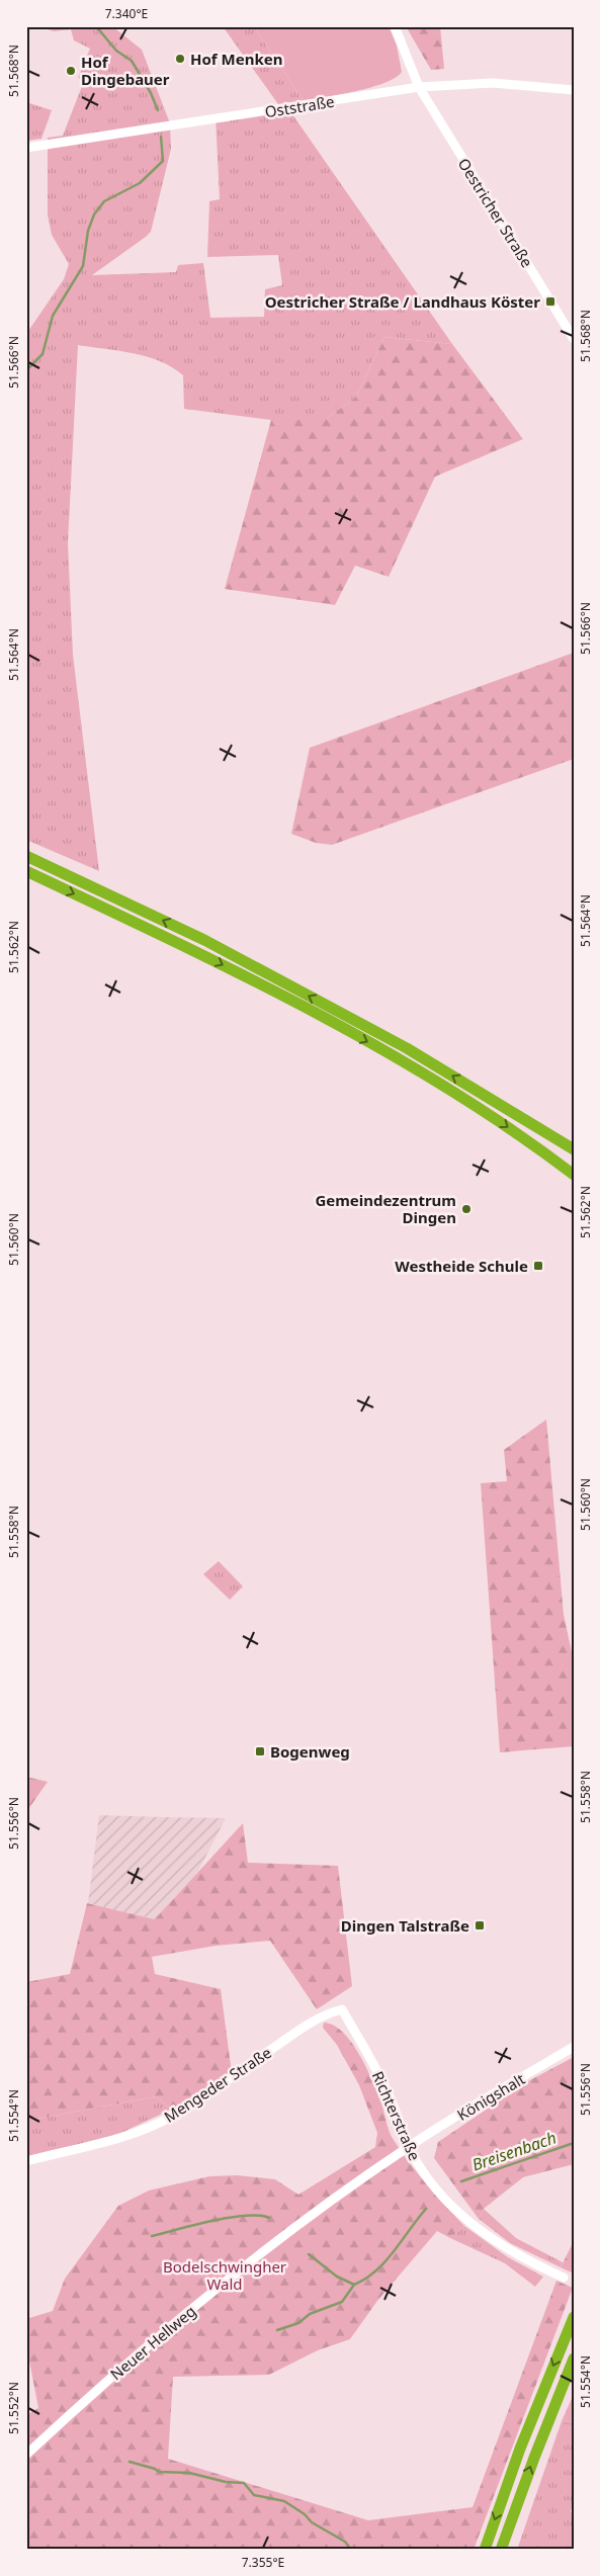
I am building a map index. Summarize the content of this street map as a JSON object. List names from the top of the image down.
{
  "streets": {
    "main road": [
      "Oststraße",
      "Oestricher Straße",
      "Mengeder Straße",
      "Königshalt",
      "Richterstraße",
      "Neuer Hellweg"
    ]
  },
  "crossings": [
    ["Oststraße", "Oestricher Straße"],
    ["Mengeder Straße", "Richterstraße"],
    ["Königshalt", "Richterstraße"],
    ["Königshalt", "Neuer Hellweg"],
    ["Richterstraße", "Neuer Hellweg"]
  ],
  "water": ["Breisenbach"],
  "parks": ["Bodelschwingher Wald"],
  "places": {
    "other": ["Hof Menken", "Hof Dingebauer", "Gemeindezentrum Dingen"],
    "transit": [
      "Oestricher Straße / Landhaus Köster",
      "Westheide Schule",
      "Bogenweg",
      "Dingen Talstraße"
    ]
  },
  "coordinates": [
    "7.340°E",
    "51.568°N",
    "51.566°N",
    "51.564°N",
    "51.562°N",
    "51.560°N",
    "51.558°N",
    "51.556°N",
    "51.554°N",
    "51.552°N",
    "7.355°E"
  ]
}
